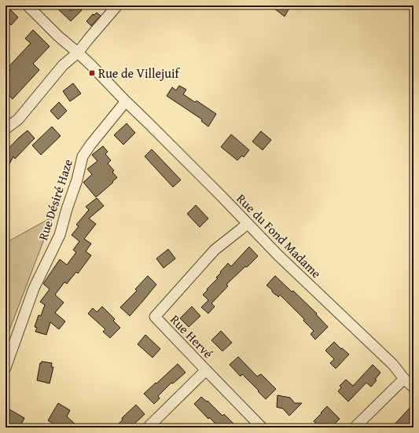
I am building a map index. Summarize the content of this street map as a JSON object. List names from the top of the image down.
{
  "streets": {
    "street": ["Rue Désiré Haze", "Rue du Fond Madame", "Rue Hervé"]
  },
  "crossings": [
    ["Rue Désiré Haze", "Rue du Fond Madame"],
    ["Rue du Fond Madame", "Rue Hervé"]
  ],
  "places": {
    "transit": ["Rue de Villejuif"]
  }
}
